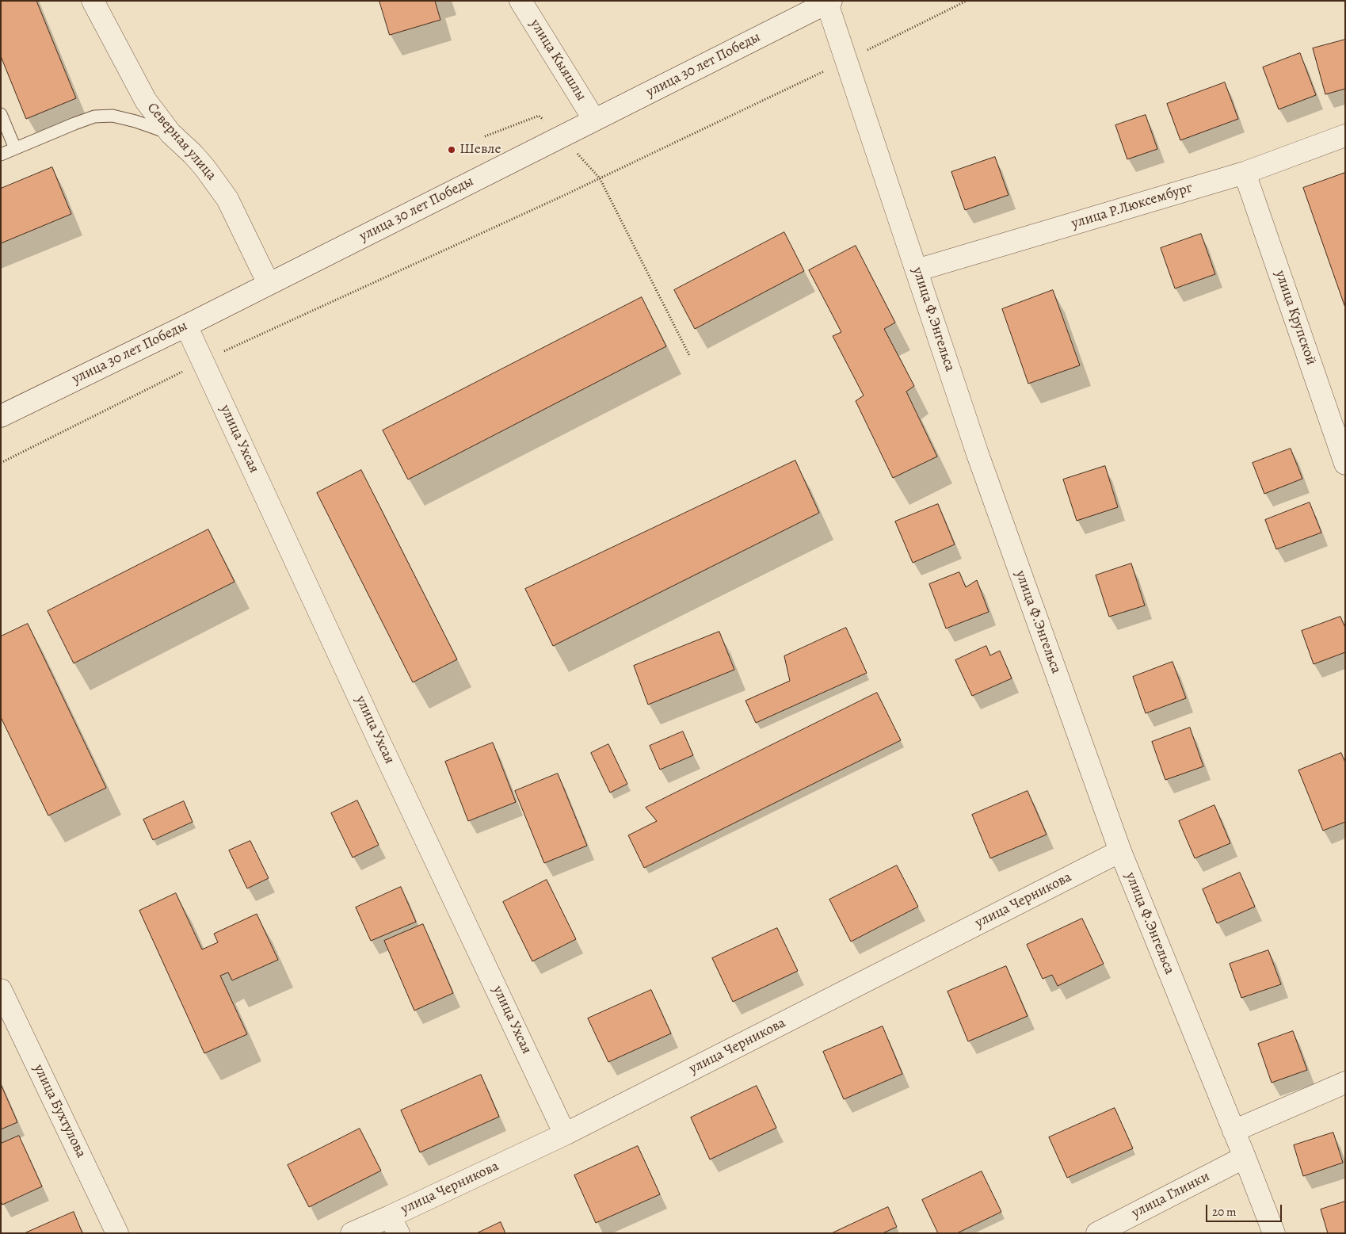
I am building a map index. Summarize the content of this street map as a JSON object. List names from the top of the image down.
{
  "streets": {
    "street": [
      "улица Кыяшлы",
      "улица 30 лет Победы",
      "Северная улица",
      "улица Р.Люксембург",
      "улица Крупской",
      "улица Ф.Энгельса",
      "улица Ухсая",
      "улица Черникова",
      "улица Бухтулова",
      "улица Глинки"
    ]
  },
  "crossings": [
    ["улица Кыяшлы", "улица 30 лет Победы"],
    ["улица 30 лет Победы", "Северная улица"],
    ["улица 30 лет Победы", "улица Ф.Энгельса"],
    ["улица 30 лет Победы", "улица Ухсая"],
    ["улица Р.Люксембург", "улица Крупской"],
    ["улица Р.Люксембург", "улица Ф.Энгельса"],
    ["улица Ф.Энгельса", "улица Черникова"],
    ["улица Ф.Энгельса", "улица Глинки"],
    ["улица Ухсая", "улица Черникова"]
  ],
  "places": ["Шевле"],
  "scale_bar": "20 m"
}
